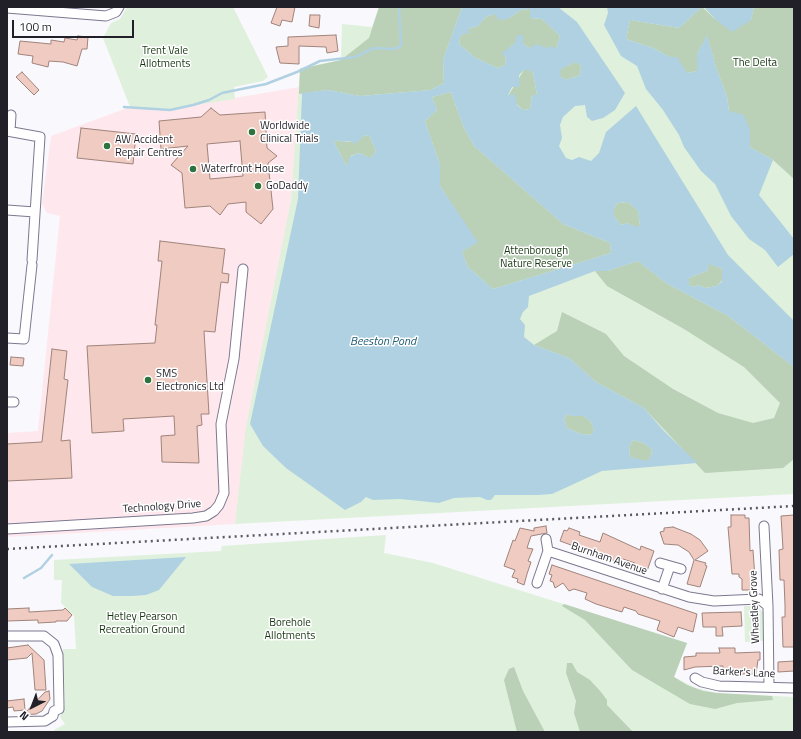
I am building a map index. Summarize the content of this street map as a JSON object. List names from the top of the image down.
{
  "streets": {
    "street": [
      "Technology Drive",
      "Burnham Avenue",
      "Wheatley Grove",
      "Barker's Lane"
    ]
  },
  "crossings": [
    ["Burnham Avenue", "Wheatley Grove"],
    ["Wheatley Grove", "Barker's Lane"]
  ],
  "water": ["Beeston Pond"],
  "parks": [
    "Trent Vale Allotments",
    "The Delta",
    "Attenborough Nature Reserve",
    "Hetley Pearson Recreation Ground",
    "Borehole Allotments"
  ],
  "places": [
    "Worldwide Clinical Trials",
    "AW Accident Repair Centres",
    "Waterfront House",
    "GoDaddy",
    "SMS Electronics Ltd"
  ],
  "scale_bar": "100 m",
  "north": "bottom left"
}
